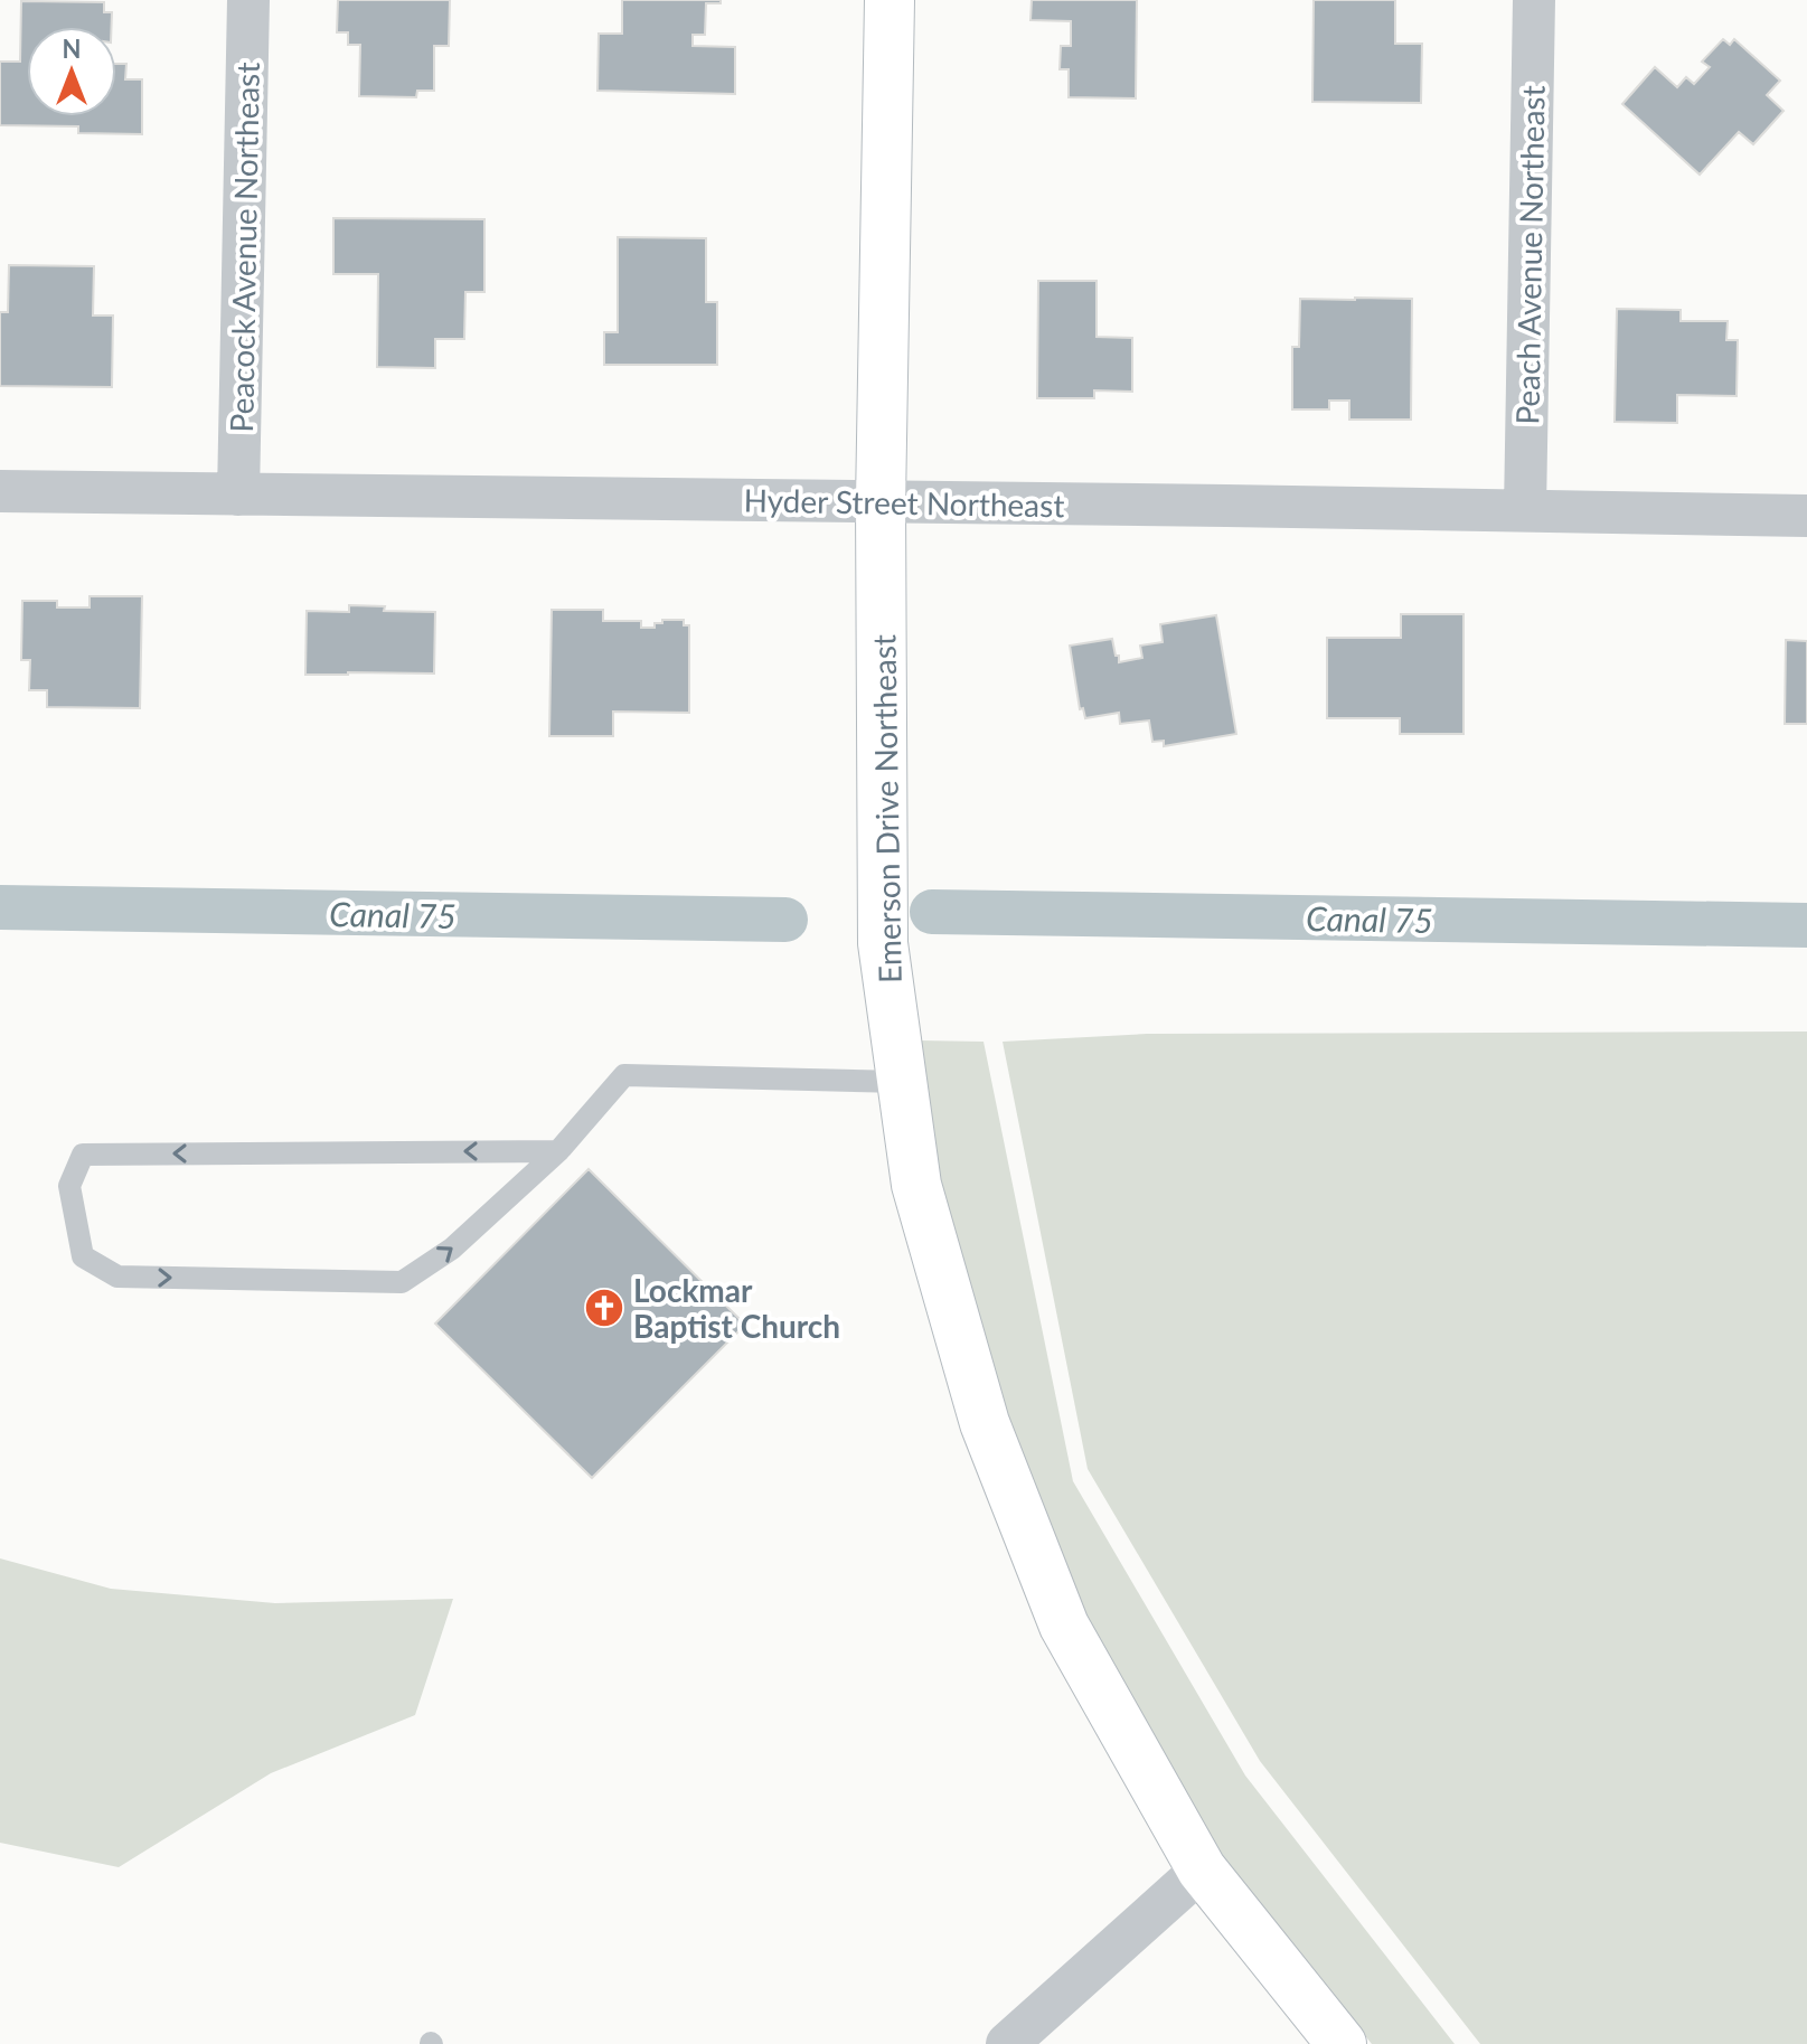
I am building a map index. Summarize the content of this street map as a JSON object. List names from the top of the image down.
{
  "streets": {
    "street": [
      "Peacock Avenue Northeast",
      "Peach Avenue Northeast",
      "Hyder Street Northeast",
      "Emerson Drive Northeast"
    ]
  },
  "crossings": [
    ["Peacock Avenue Northeast", "Hyder Street Northeast"],
    ["Peach Avenue Northeast", "Hyder Street Northeast"],
    ["Hyder Street Northeast", "Emerson Drive Northeast"]
  ],
  "water": ["Canal 75"],
  "places": {
    "church": ["Lockmar Baptist Church"]
  },
  "north": "top"
}
